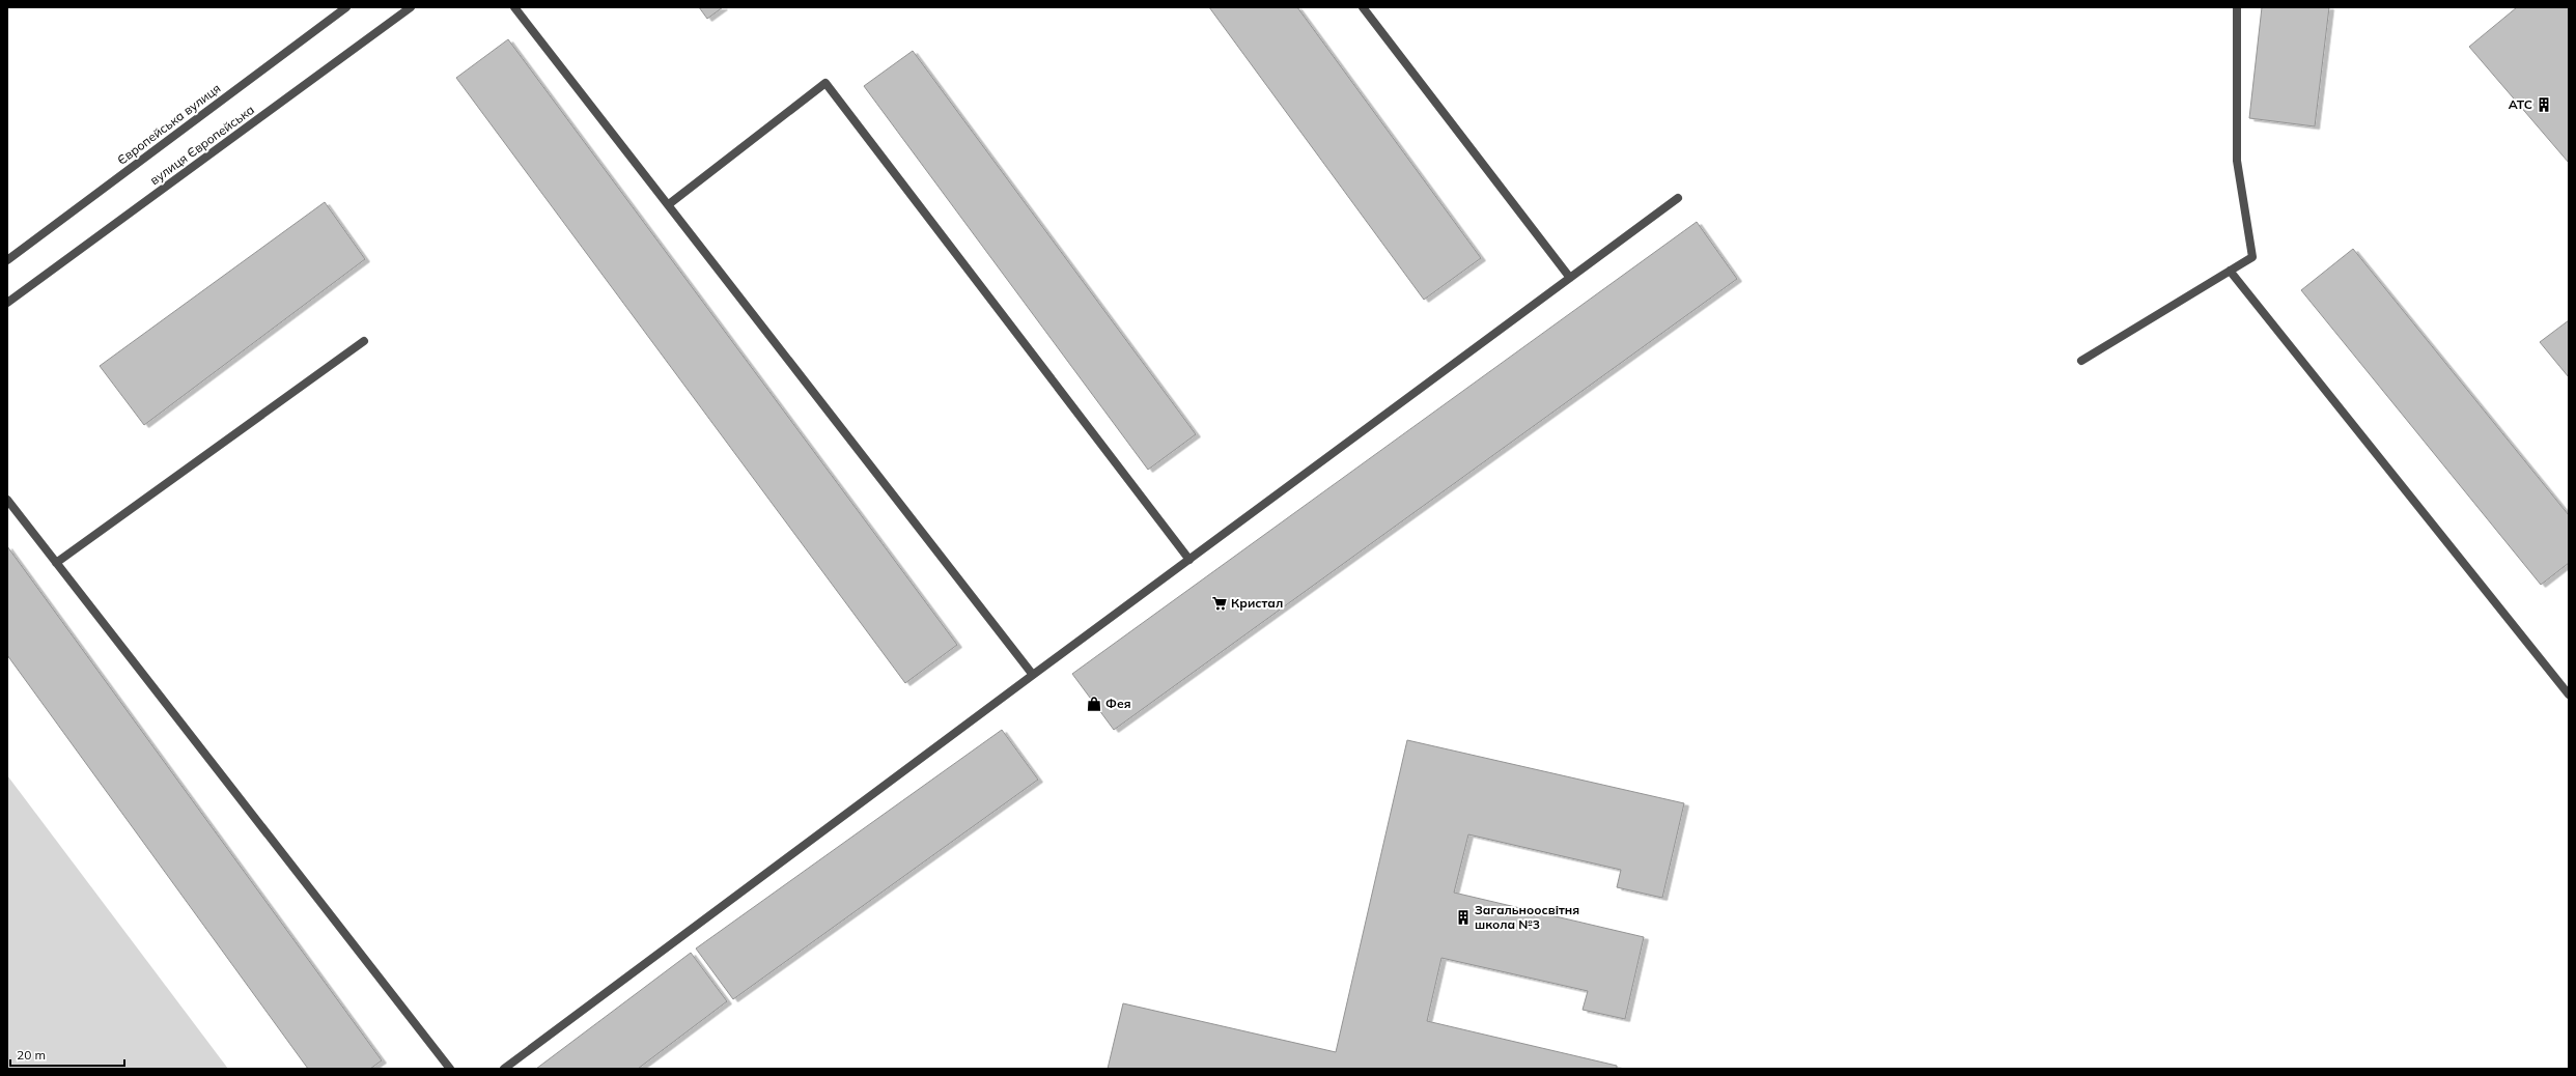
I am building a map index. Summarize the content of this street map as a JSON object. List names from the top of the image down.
{
  "streets": {
    "street": ["Європейська вулиця", "вулиця Європейська"]
  },
  "places": {
    "building": ["АТС", "Загальноосвітня школа №3"],
    "supermarket": ["Кристал"],
    "shop": ["Фея"]
  },
  "scale_bar": "20 m"
}
